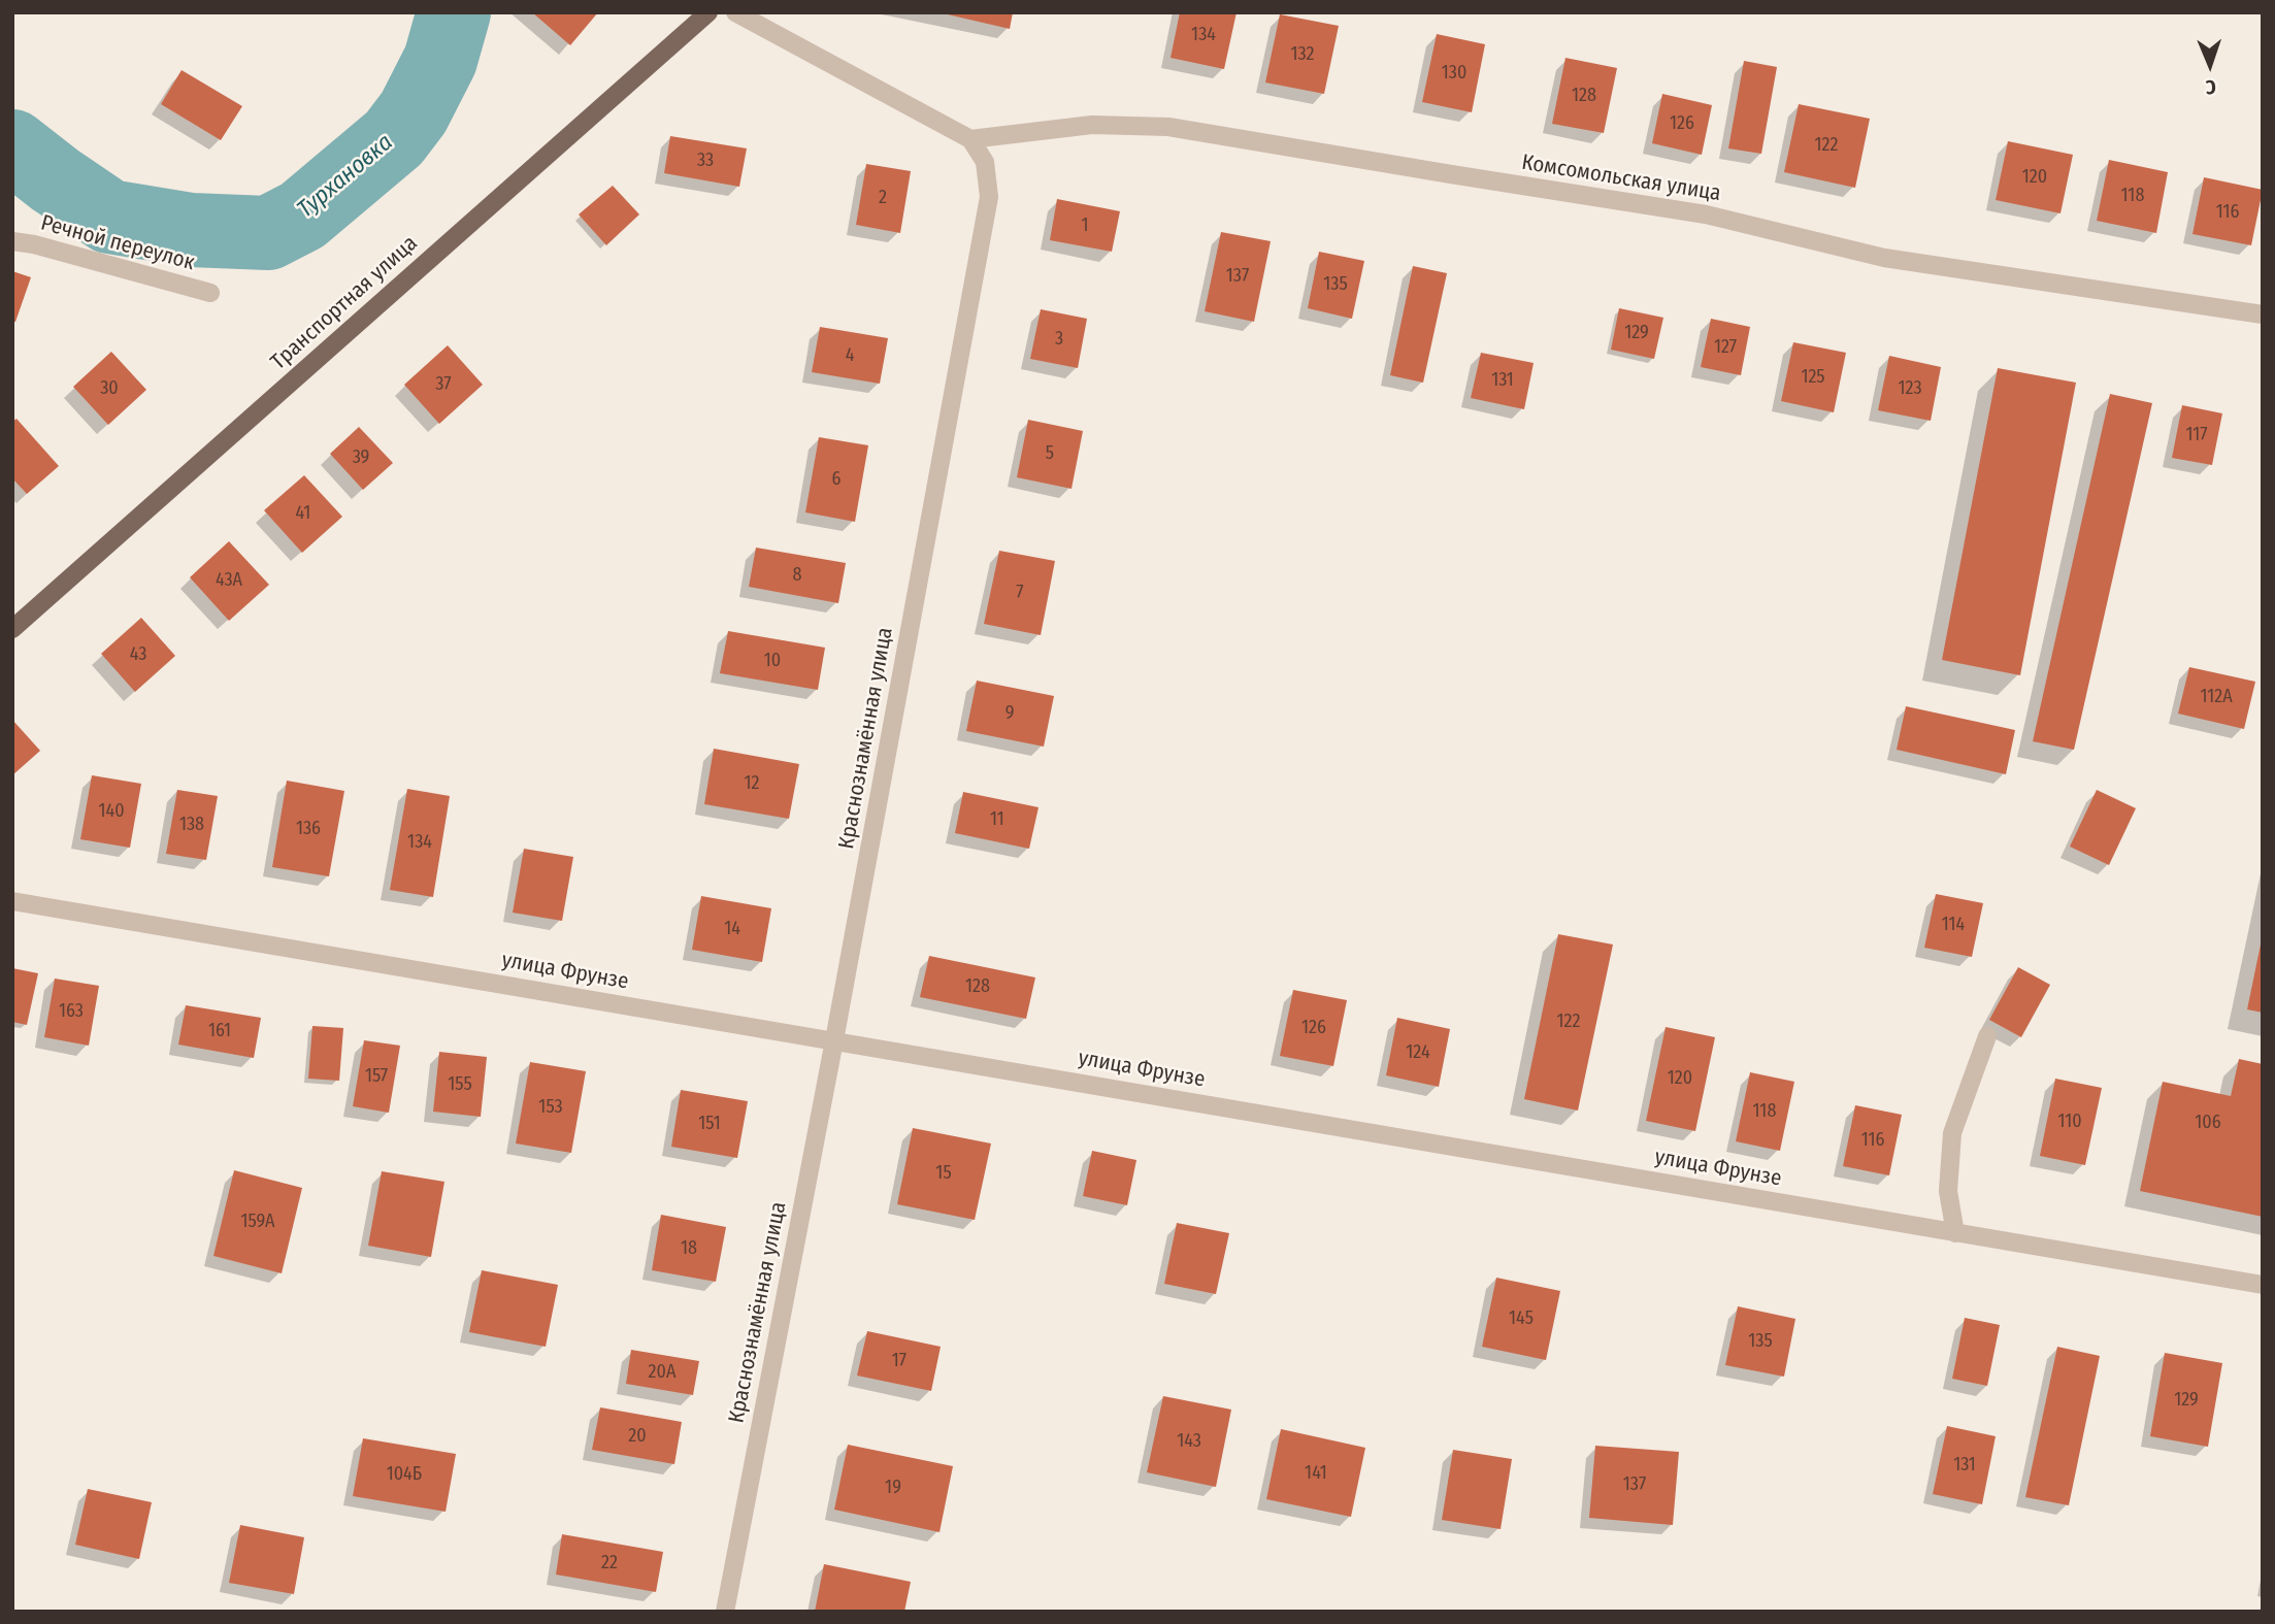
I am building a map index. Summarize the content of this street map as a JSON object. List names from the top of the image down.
{
  "streets": {
    "main road": ["Транспортная улица"],
    "street": [
      "Комсомольская улица",
      "Речной переулок",
      "Краснознамённая улица",
      "улица Фрунзе"
    ]
  },
  "crossings": [
    ["Комсомольская улица", "Краснознамённая улица"],
    ["Краснознамённая улица", "улица Фрунзе"]
  ],
  "water": ["Турхановка"],
  "house_numbers": [
    "134",
    "132",
    "130",
    "128",
    "126",
    "122",
    "33",
    "120",
    "118",
    "2",
    "116",
    "1",
    "137",
    "135",
    "129",
    "3",
    "127",
    "4",
    "125",
    "131",
    "37",
    "30",
    "123",
    "117",
    "5",
    "39",
    "6",
    "41",
    "8",
    "43А",
    "7",
    "43",
    "10",
    "112А",
    "9",
    "12",
    "140",
    "11",
    "138",
    "136",
    "134",
    "114",
    "14",
    "128",
    "163",
    "122",
    "126",
    "161",
    "124",
    "157",
    "120",
    "155",
    "153",
    "118",
    "110",
    "106",
    "151",
    "116",
    "15",
    "159А",
    "18",
    "145",
    "135",
    "17",
    "20А",
    "129",
    "20",
    "143",
    "131",
    "141",
    "104Б",
    "137",
    "19",
    "22"
  ],
  "north": "bottom"
}
